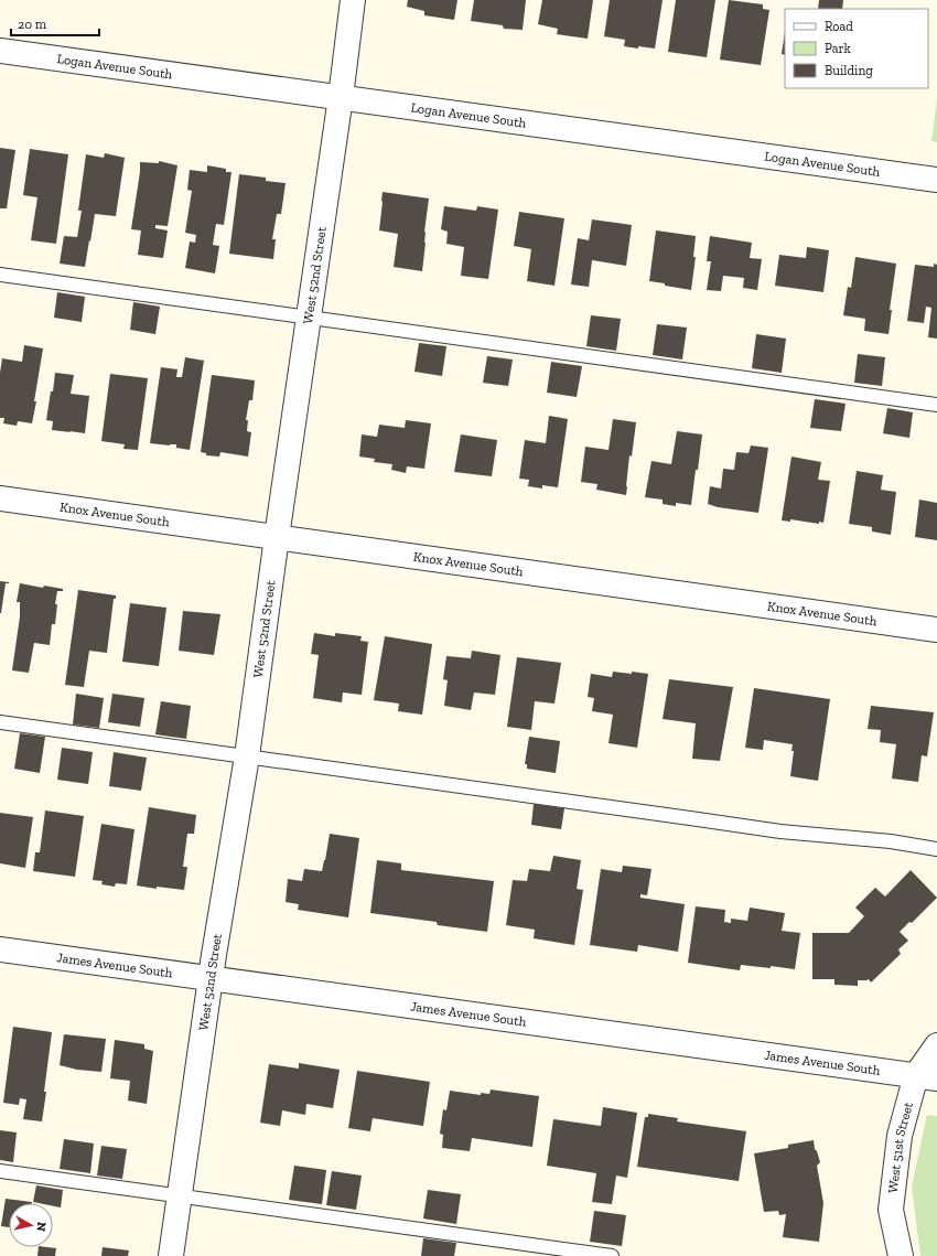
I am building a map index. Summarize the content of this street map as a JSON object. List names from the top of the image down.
{
  "streets": {
    "street": [
      "Logan Avenue South",
      "West 52nd Street",
      "Knox Avenue South",
      "James Avenue South",
      "West 51st Street"
    ]
  },
  "crossings": [
    ["Logan Avenue South", "West 52nd Street"],
    ["West 52nd Street", "Knox Avenue South"],
    ["West 52nd Street", "James Avenue South"],
    ["James Avenue South", "West 51st Street"]
  ],
  "legend": ["Road", "Park", "Building"],
  "scale_bar": "20 m",
  "north": "right"
}
